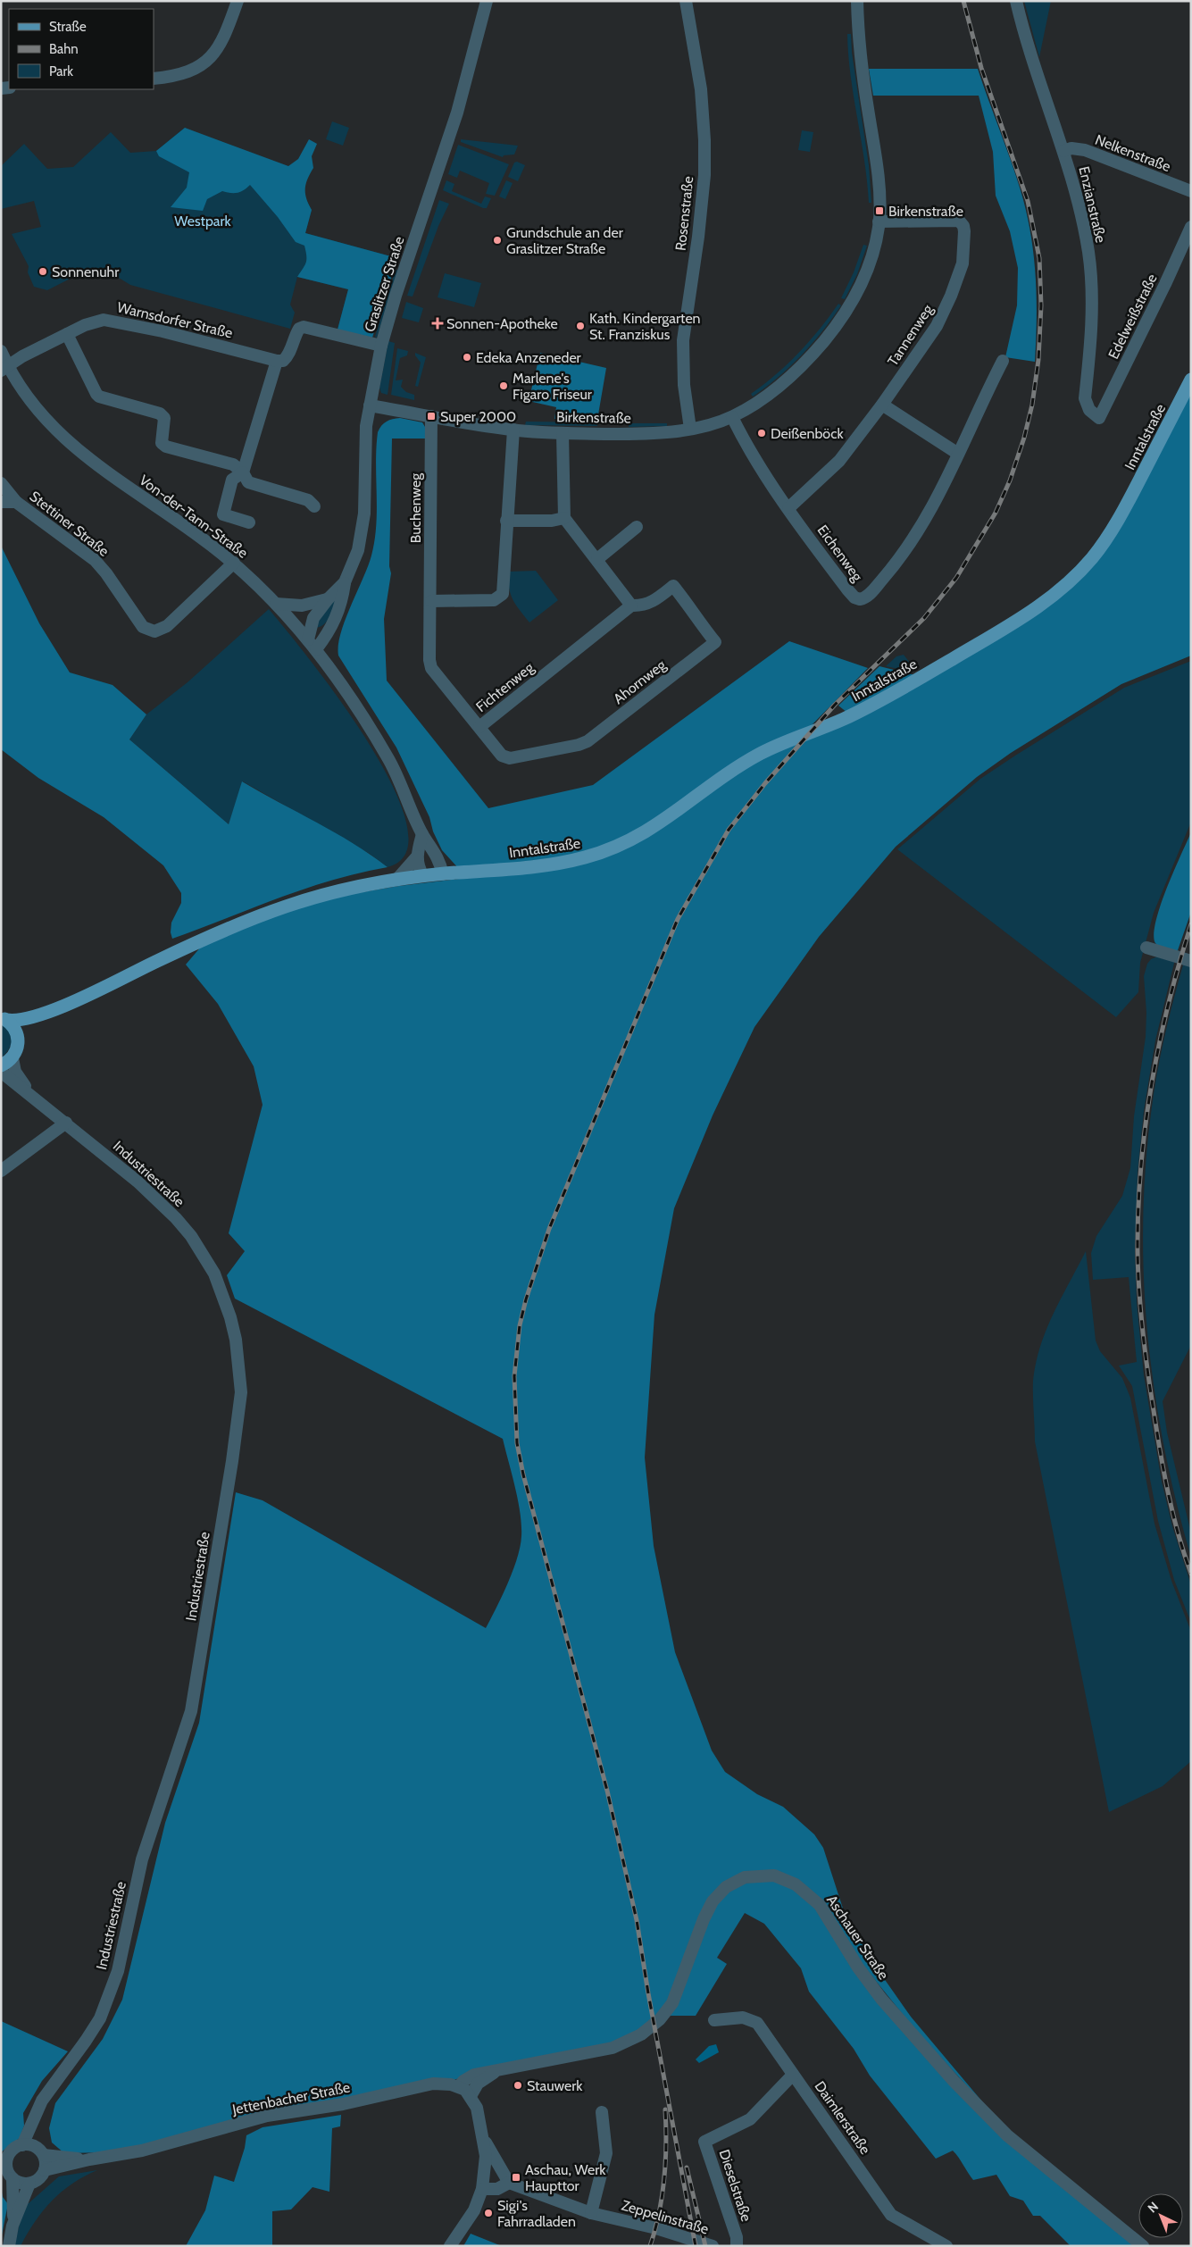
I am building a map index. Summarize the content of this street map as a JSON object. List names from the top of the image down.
{
  "streets": {
    "main road": ["Inntalstraße"],
    "street": [
      "Nelkenstraße",
      "Enzianstraße",
      "Rosenstraße",
      "Graslitzer Straße",
      "Edelweißstraße",
      "Warnsdorfer Straße",
      "Tannenweg",
      "Birkenstraße",
      "Buchenweg",
      "Von-der-Tann-Straße",
      "Stettiner Straße",
      "Eichenweg",
      "Ahornweg",
      "Fichtenweg",
      "Industriestraße",
      "Aschauer Straße",
      "Jettenbacher Straße",
      "Daimlerstraße",
      "Dieselstraße",
      "Zeppelinstraße"
    ]
  },
  "crossings": [
    ["Nelkenstraße", "Enzianstraße"],
    ["Enzianstraße", "Edelweißstraße"],
    ["Rosenstraße", "Birkenstraße"],
    ["Graslitzer Straße", "Birkenstraße"],
    ["Graslitzer Straße", "Von-der-Tann-Straße"],
    ["Warnsdorfer Straße", "Von-der-Tann-Straße"],
    ["Tannenweg", "Birkenstraße"],
    ["Tannenweg", "Eichenweg"],
    ["Birkenstraße", "Buchenweg"],
    ["Birkenstraße", "Eichenweg"],
    ["Inntalstraße", "Von-der-Tann-Straße"],
    ["Buchenweg", "Fichtenweg"],
    ["Von-der-Tann-Straße", "Stettiner Straße"],
    ["Ahornweg", "Fichtenweg"],
    ["Industriestraße", "Jettenbacher Straße"],
    ["Aschauer Straße", "Jettenbacher Straße"],
    ["Daimlerstraße", "Dieselstraße"]
  ],
  "parks": ["Westpark"],
  "places": {
    "transit": ["Birkenstraße", "Super 2000", "Aschau, Werk Haupttor"],
    "other": [
      "Grundschule an der Graslitzer Straße",
      "Sonnenuhr",
      "Kath. Kindergarten St. Franziskus",
      "Edeka Anzeneder",
      "Marlene's Figaro Friseur",
      "Deißenböck",
      "Stauwerk",
      "Sigi's Fahrradladen"
    ],
    "health": ["Sonnen-Apotheke"]
  },
  "legend": ["Straße", "Bahn", "Park"],
  "north": "top left"
}
